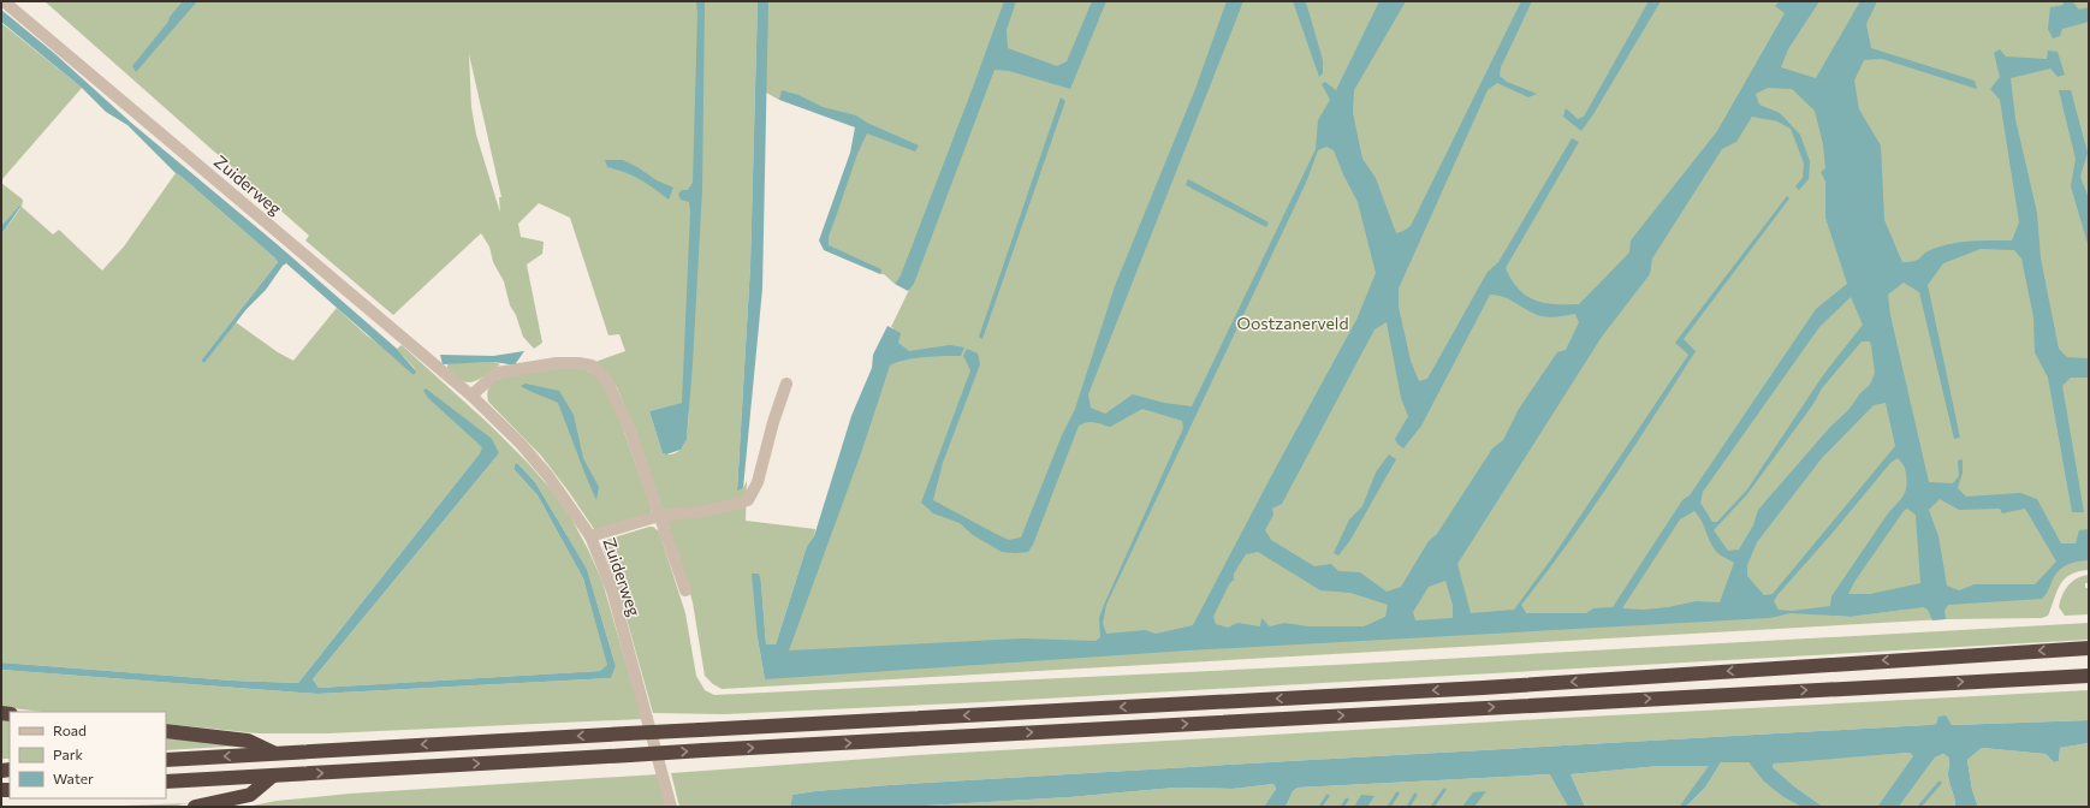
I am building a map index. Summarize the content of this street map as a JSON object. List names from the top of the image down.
{
  "streets": {
    "street": ["Zuiderweg"]
  },
  "parks": ["Oostzanerveld"],
  "legend": ["Road", "Park", "Water"]
}
